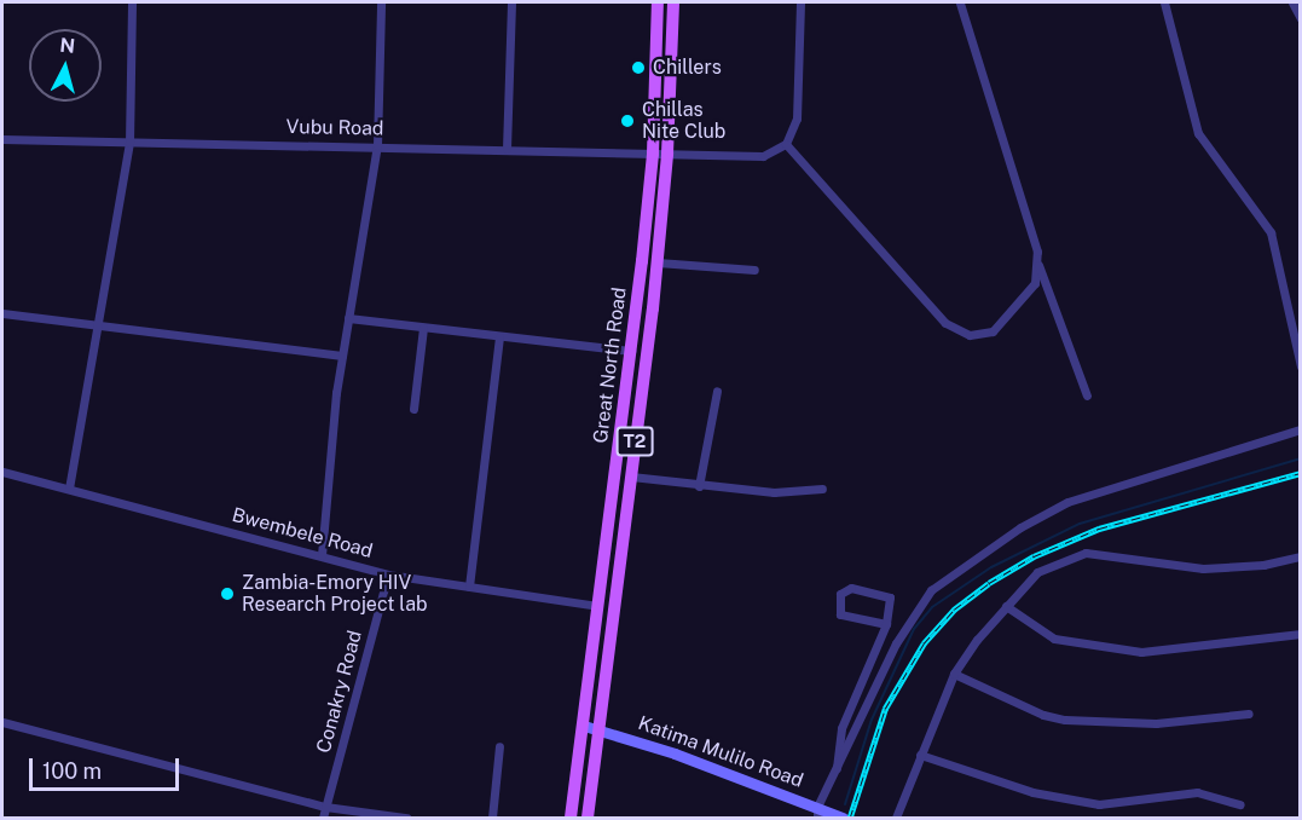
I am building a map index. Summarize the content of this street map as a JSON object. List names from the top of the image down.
{
  "streets": {
    "main road": ["Great North Road", "T2", "Katima Mulilo Road"],
    "street": ["Vubu Road", "Bwembele Road", "Conakry Road"]
  },
  "crossings": [
    ["Vubu Road", "Great North Road"],
    ["Great North Road", "Bwembele Road"],
    ["Great North Road", "Katima Mulilo Road"],
    ["Bwembele Road", "Conakry Road"]
  ],
  "places": ["Chillers", "Chillas Nite Club", "Zambia-Emory HIV Research Project lab"],
  "scale_bar": "100 m",
  "north": "top"
}
